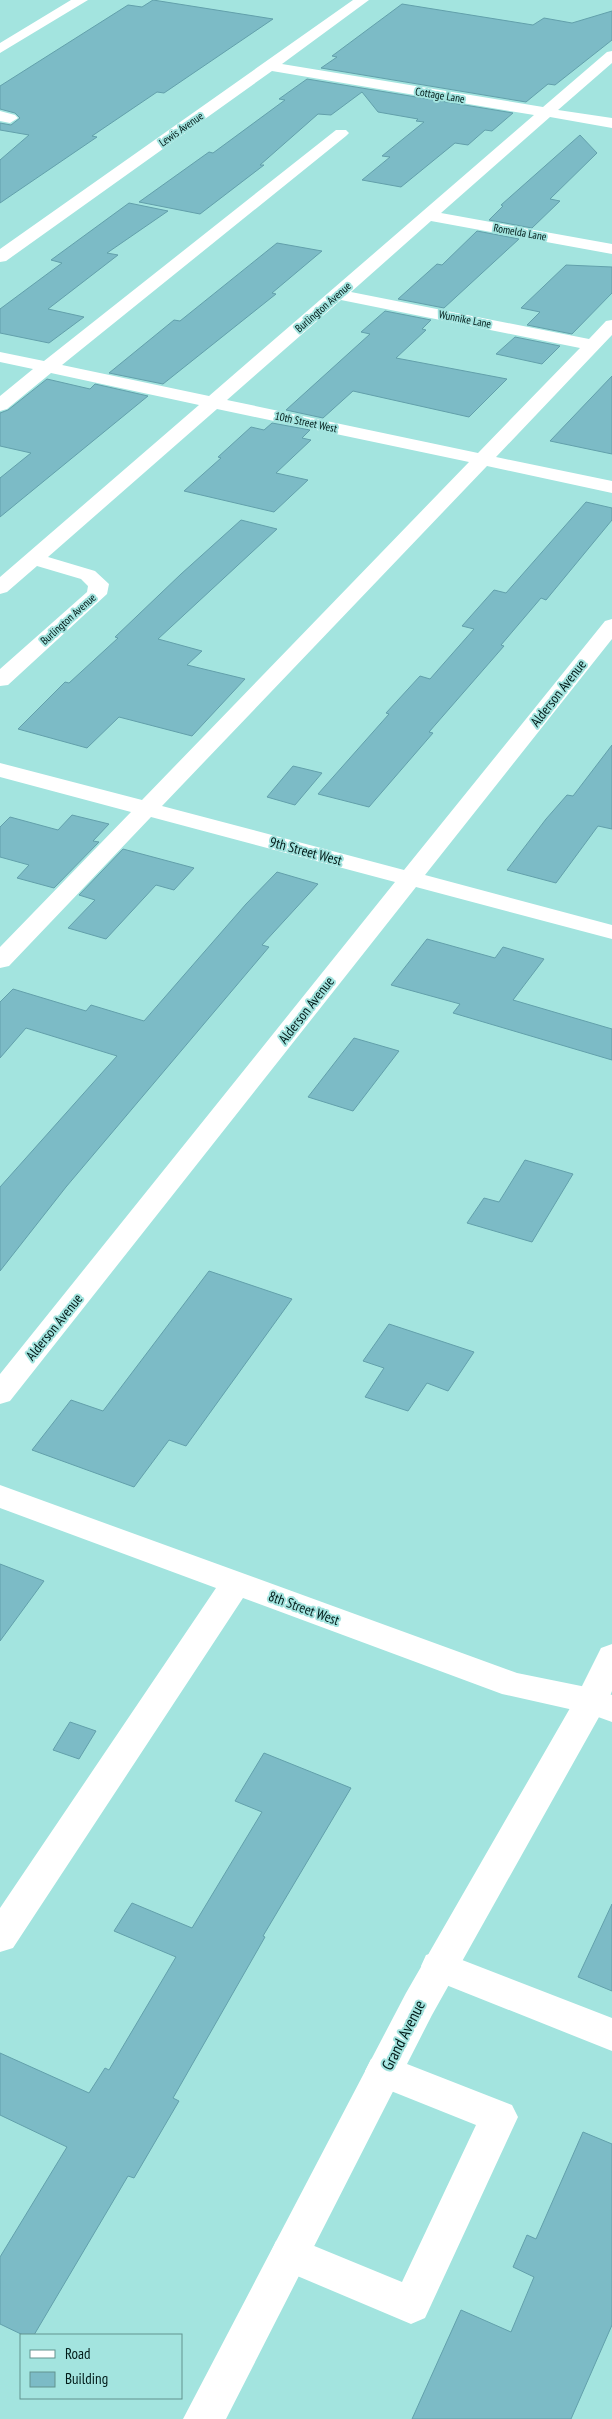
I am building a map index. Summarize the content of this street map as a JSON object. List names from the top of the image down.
{
  "streets": {
    "street": [
      "Cottage Lane",
      "Lewis Avenue",
      "Romelda Lane",
      "Burlington Avenue",
      "Wunnike Lane",
      "10th Street West",
      "Alderson Avenue",
      "9th Street West",
      "8th Street West",
      "Grand Avenue"
    ]
  },
  "crossings": [
    ["Cottage Lane", "Lewis Avenue"],
    ["Cottage Lane", "Burlington Avenue"],
    ["Romelda Lane", "Burlington Avenue"],
    ["Burlington Avenue", "Wunnike Lane"],
    ["Burlington Avenue", "10th Street West"],
    ["Alderson Avenue", "9th Street West"],
    ["8th Street West", "Grand Avenue"]
  ],
  "legend": ["Road", "Building"]
}
